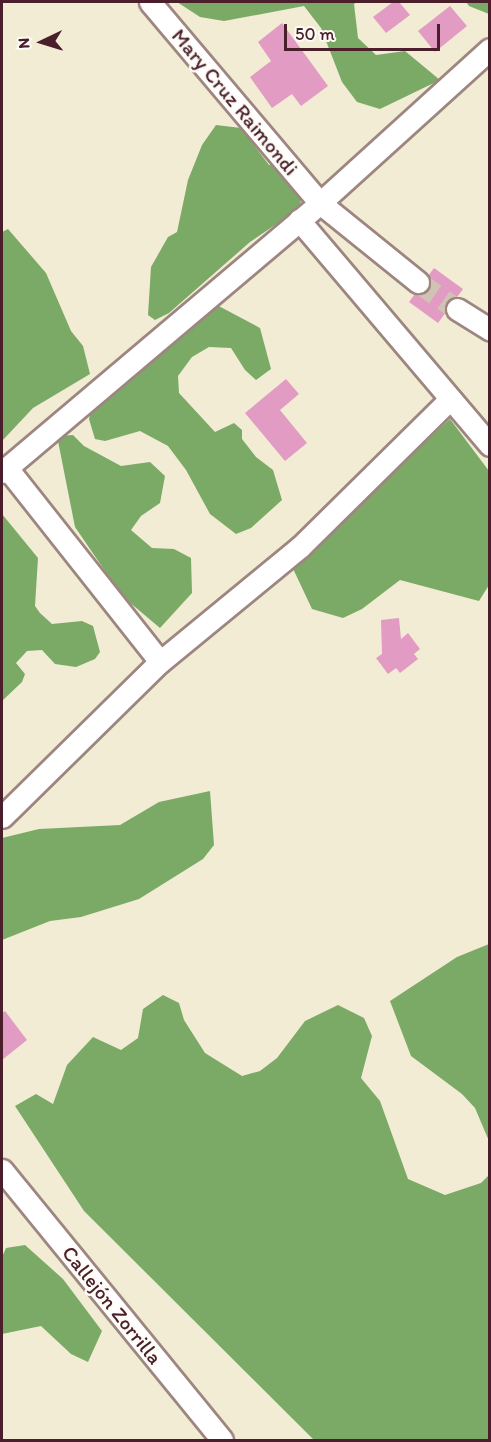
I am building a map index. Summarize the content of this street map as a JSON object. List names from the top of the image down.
{
  "streets": {
    "street": ["Mary Cruz Raimondi", "Callejón Zorrilla"]
  },
  "scale_bar": "50 m",
  "north": "left"
}
